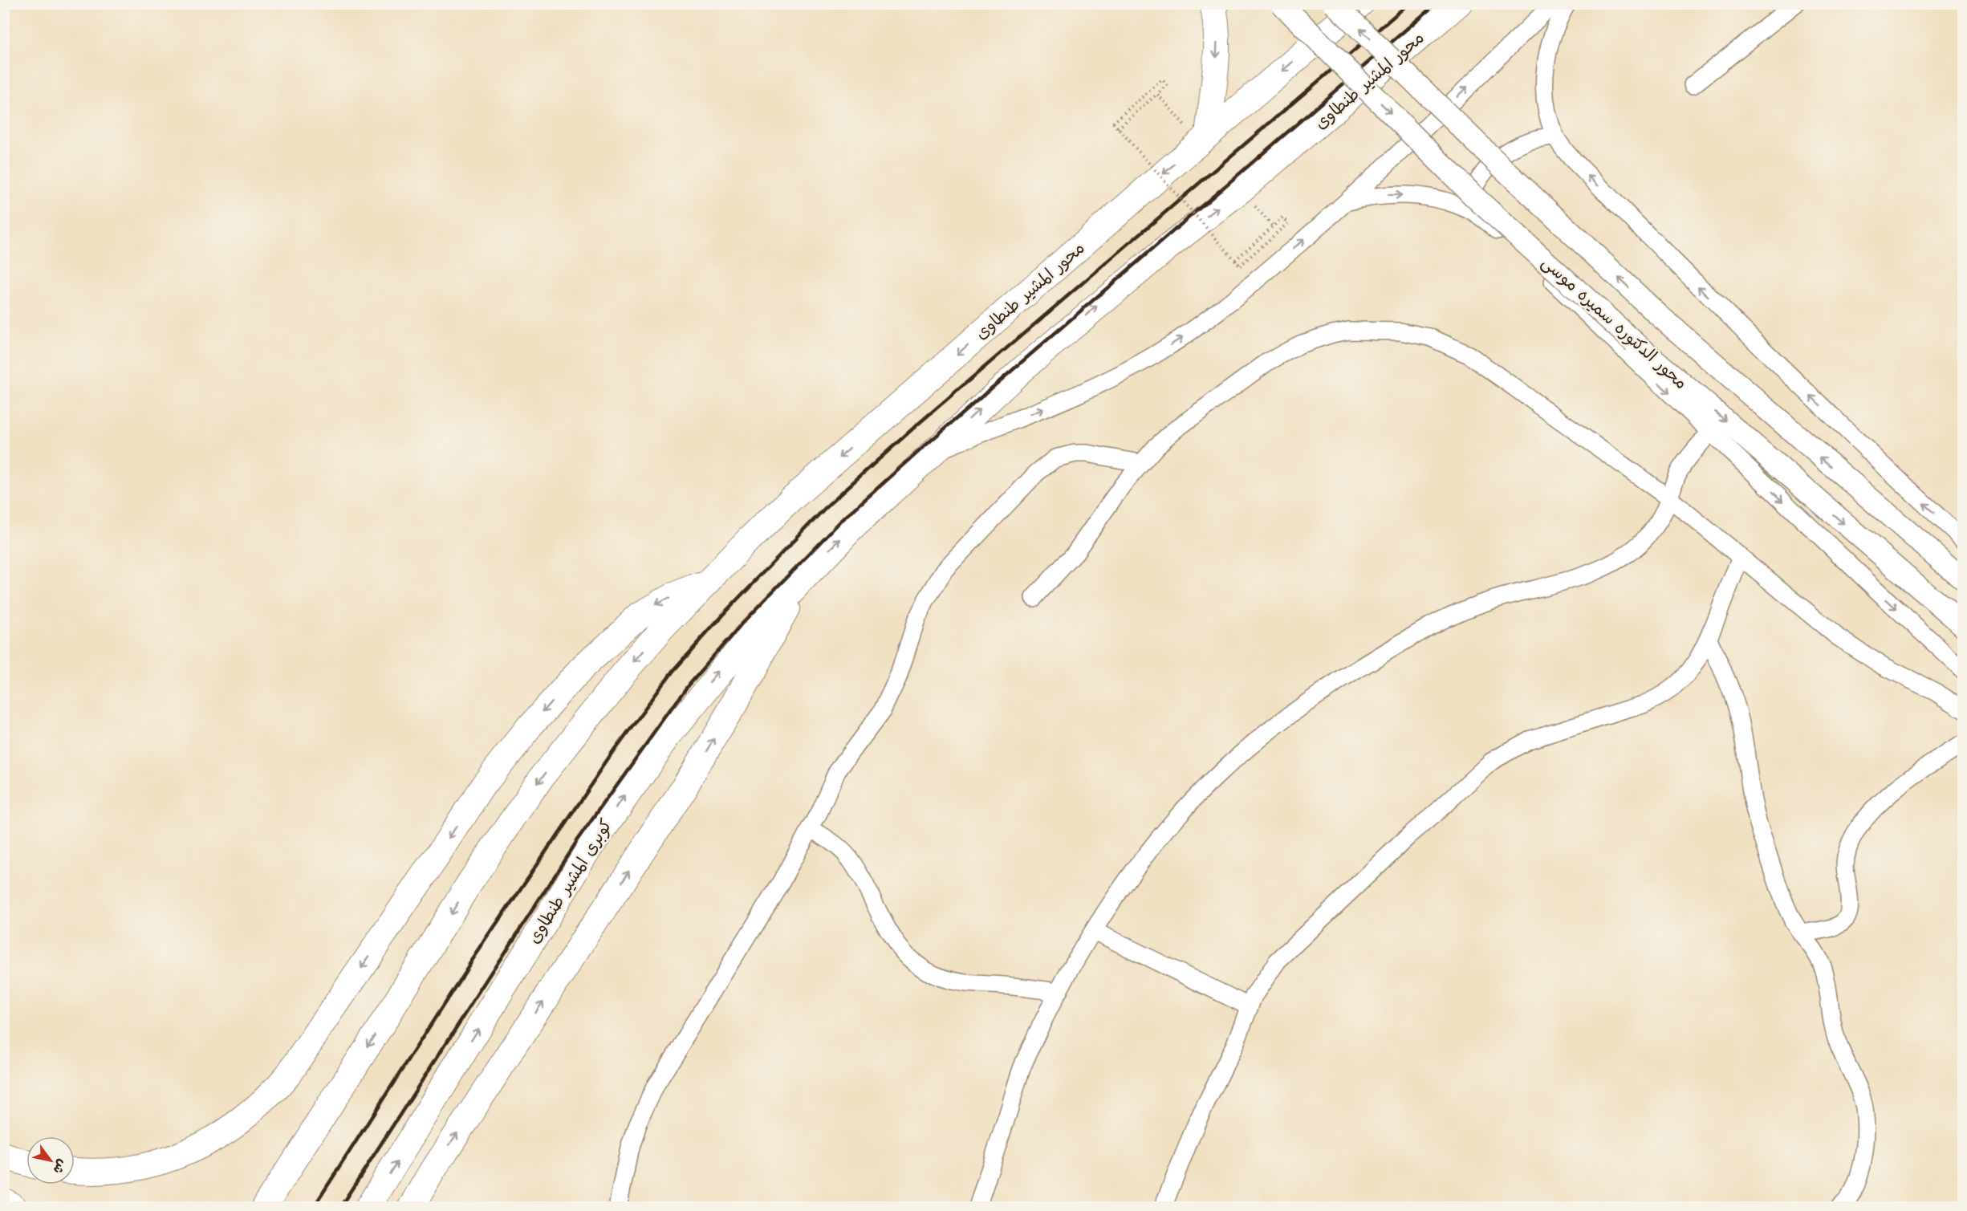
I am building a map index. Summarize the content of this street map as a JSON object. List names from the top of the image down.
{
  "streets": {
    "highway": ["محور المشير طنطاوى", "كوبرى المشير طنطاوى"],
    "main road": ["محور الدكتوره سميره موسى"]
  },
  "crossings": [
    ["محور المشير طنطاوى", "كوبرى المشير طنطاوى"]
  ],
  "north": "bottom right"
}
